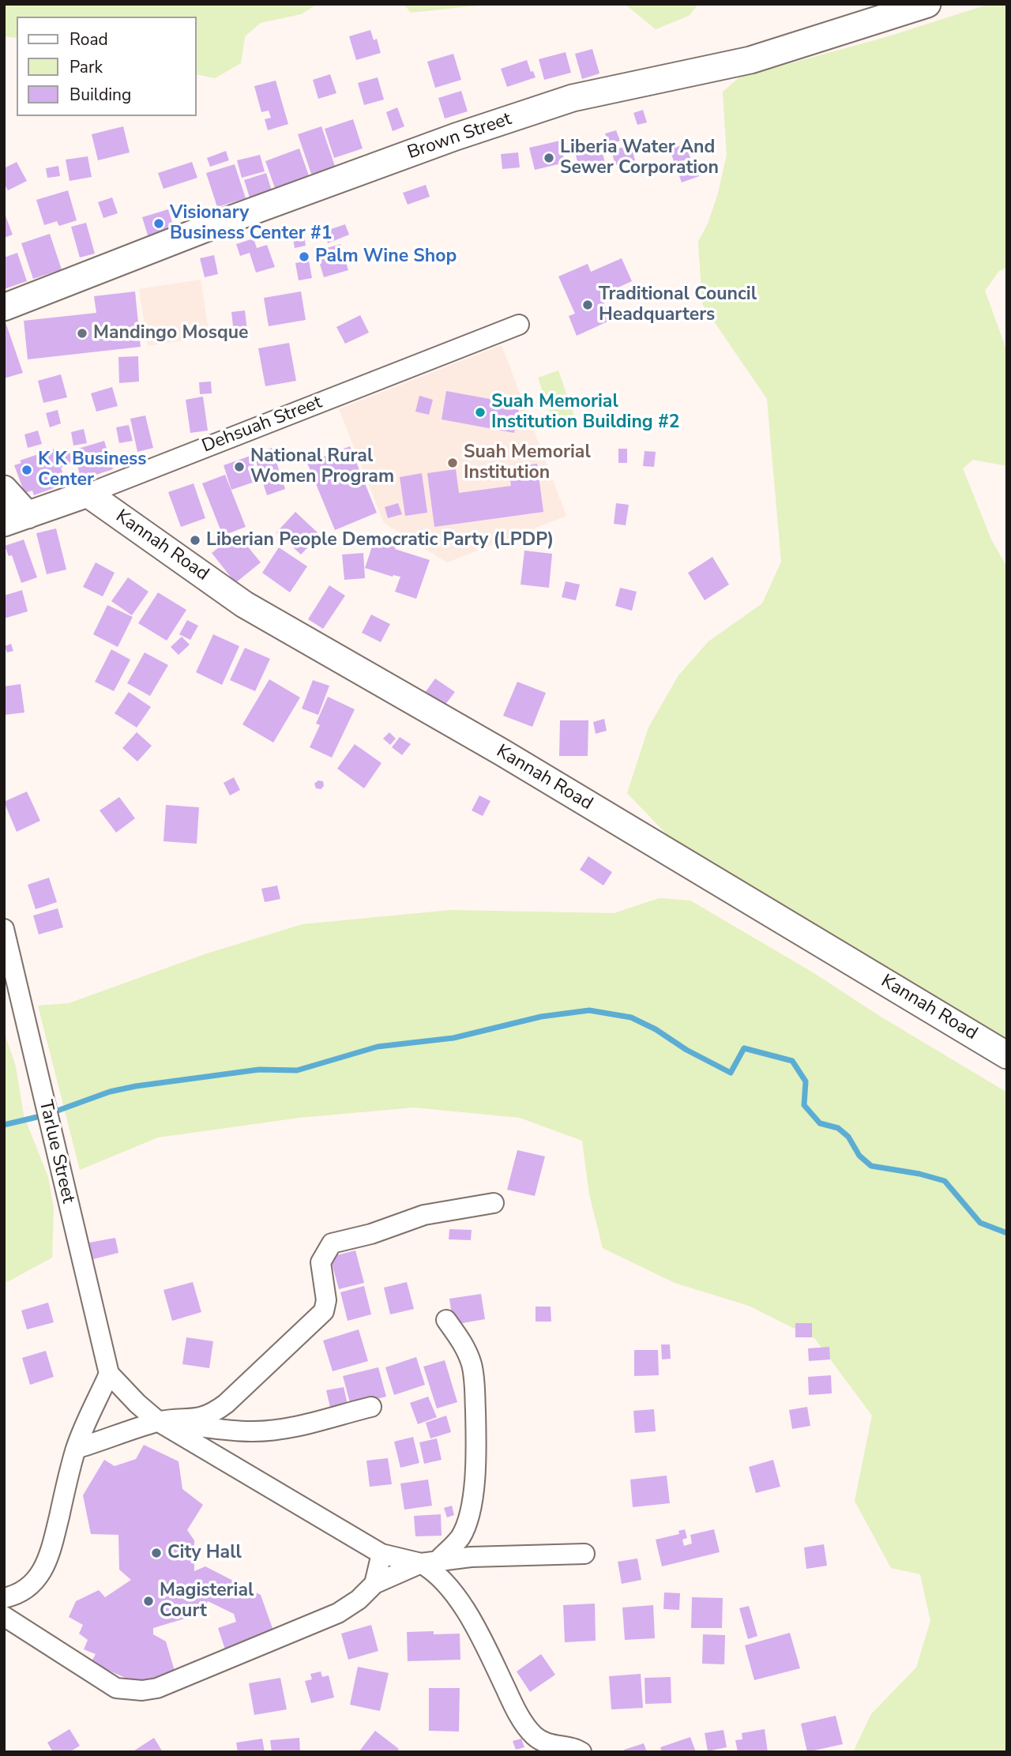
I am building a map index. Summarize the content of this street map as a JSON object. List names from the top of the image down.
{
  "streets": {
    "street": [
      "Brown Street",
      "Dehsuah Street",
      "Kannah Road",
      "Tarlue Street"
    ]
  },
  "crossings": [
    ["Dehsuah Street", "Kannah Road"]
  ],
  "places": [
    "Liberia Water And Sewer Corporation",
    "Visionary Business Center #1",
    "Palm Wine Shop",
    "Traditional Council Headquarters",
    "Mandingo Mosque",
    "Suah Memorial Institution Building #2",
    "Suah Memorial Institution",
    "National Rural Women Program",
    "K K Business Center",
    "Liberian People Democratic Party (LPDP)",
    "City Hall",
    "Magisterial Court"
  ],
  "legend": ["Road", "Park", "Building"]
}
